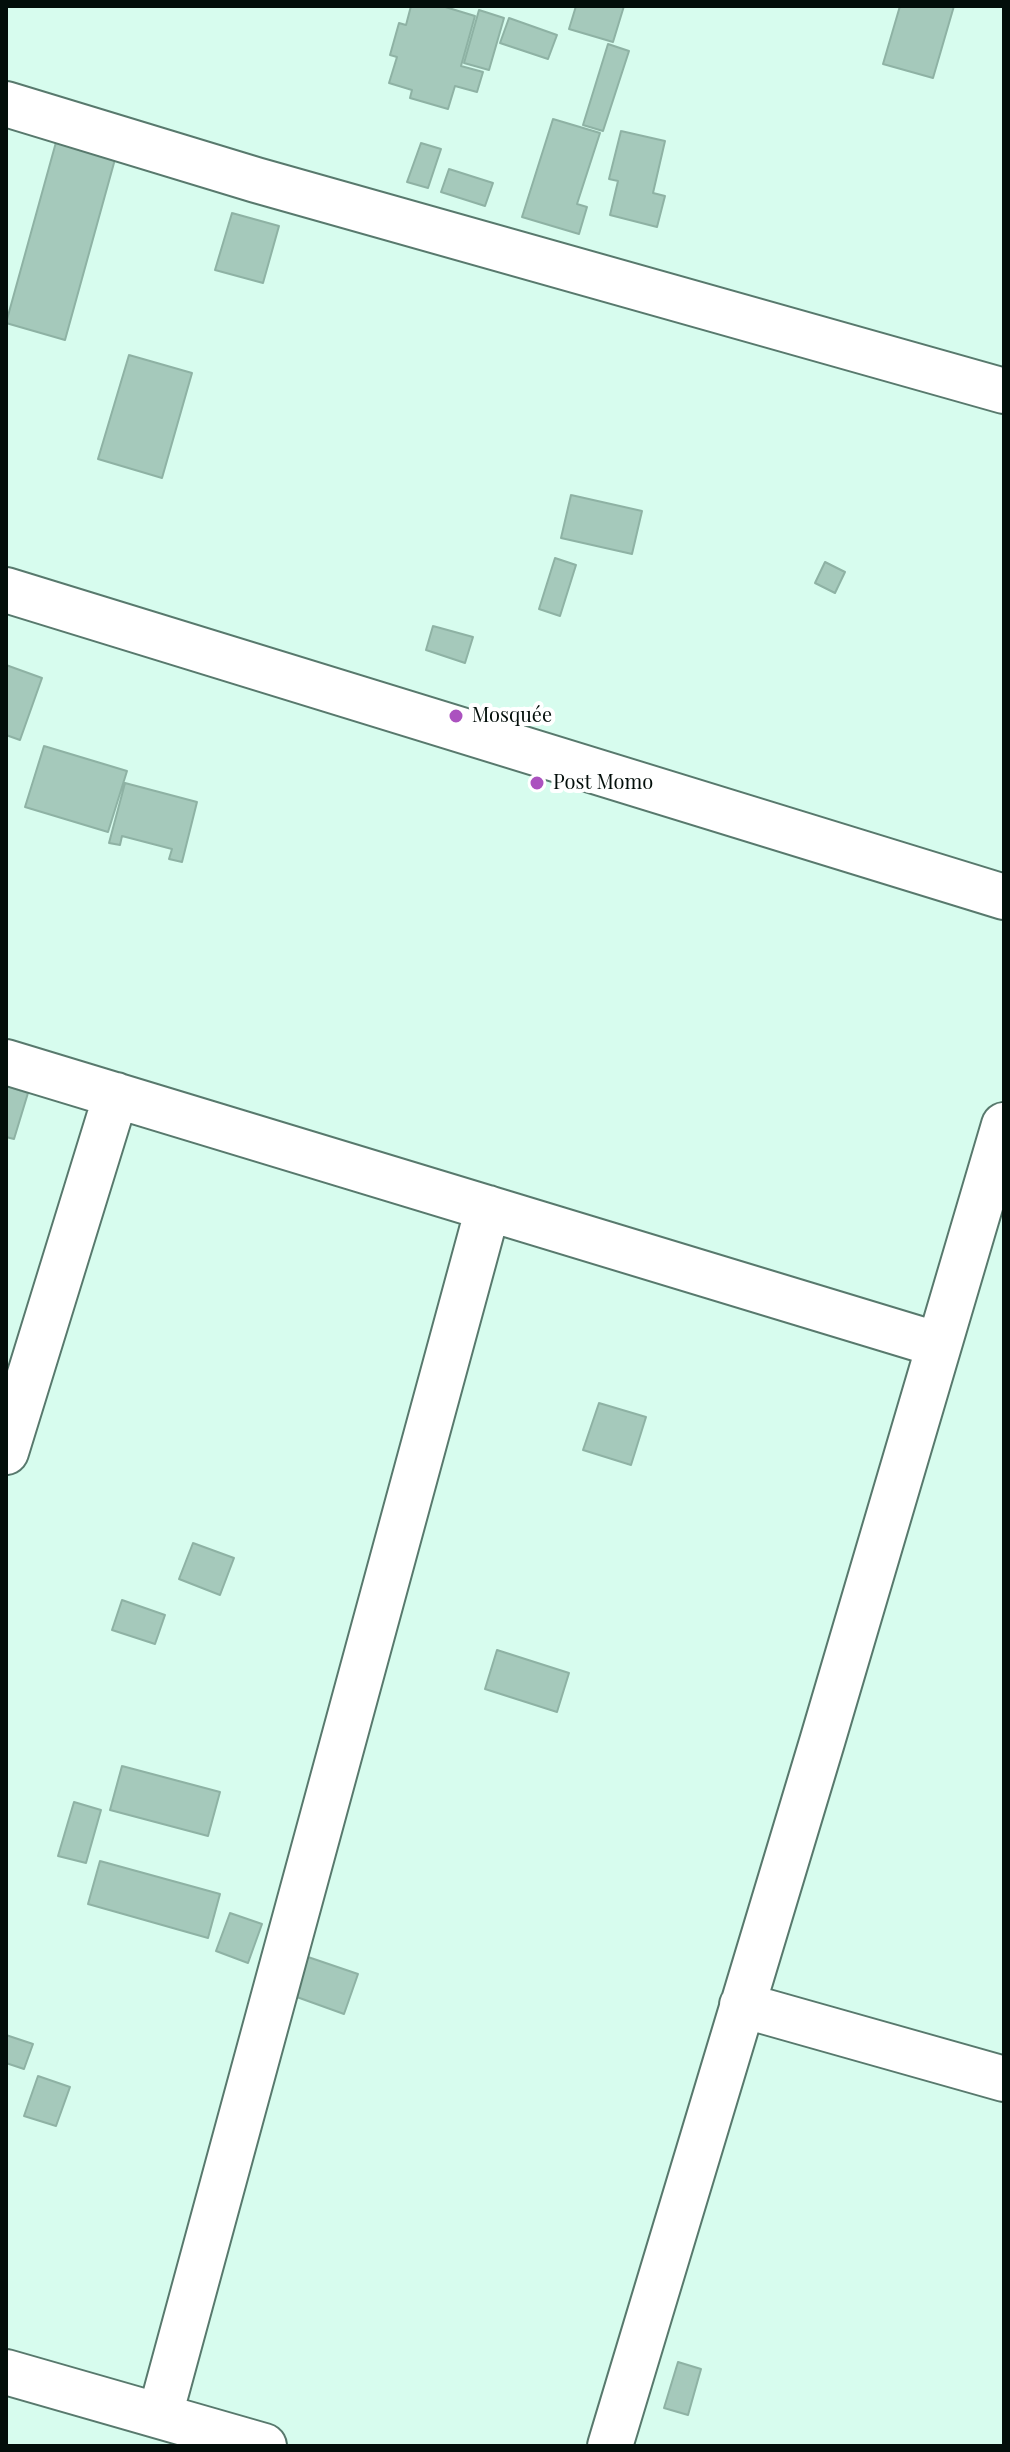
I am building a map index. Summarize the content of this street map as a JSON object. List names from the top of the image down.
{
  "places": ["Mosquée", "Post Momo"]
}
